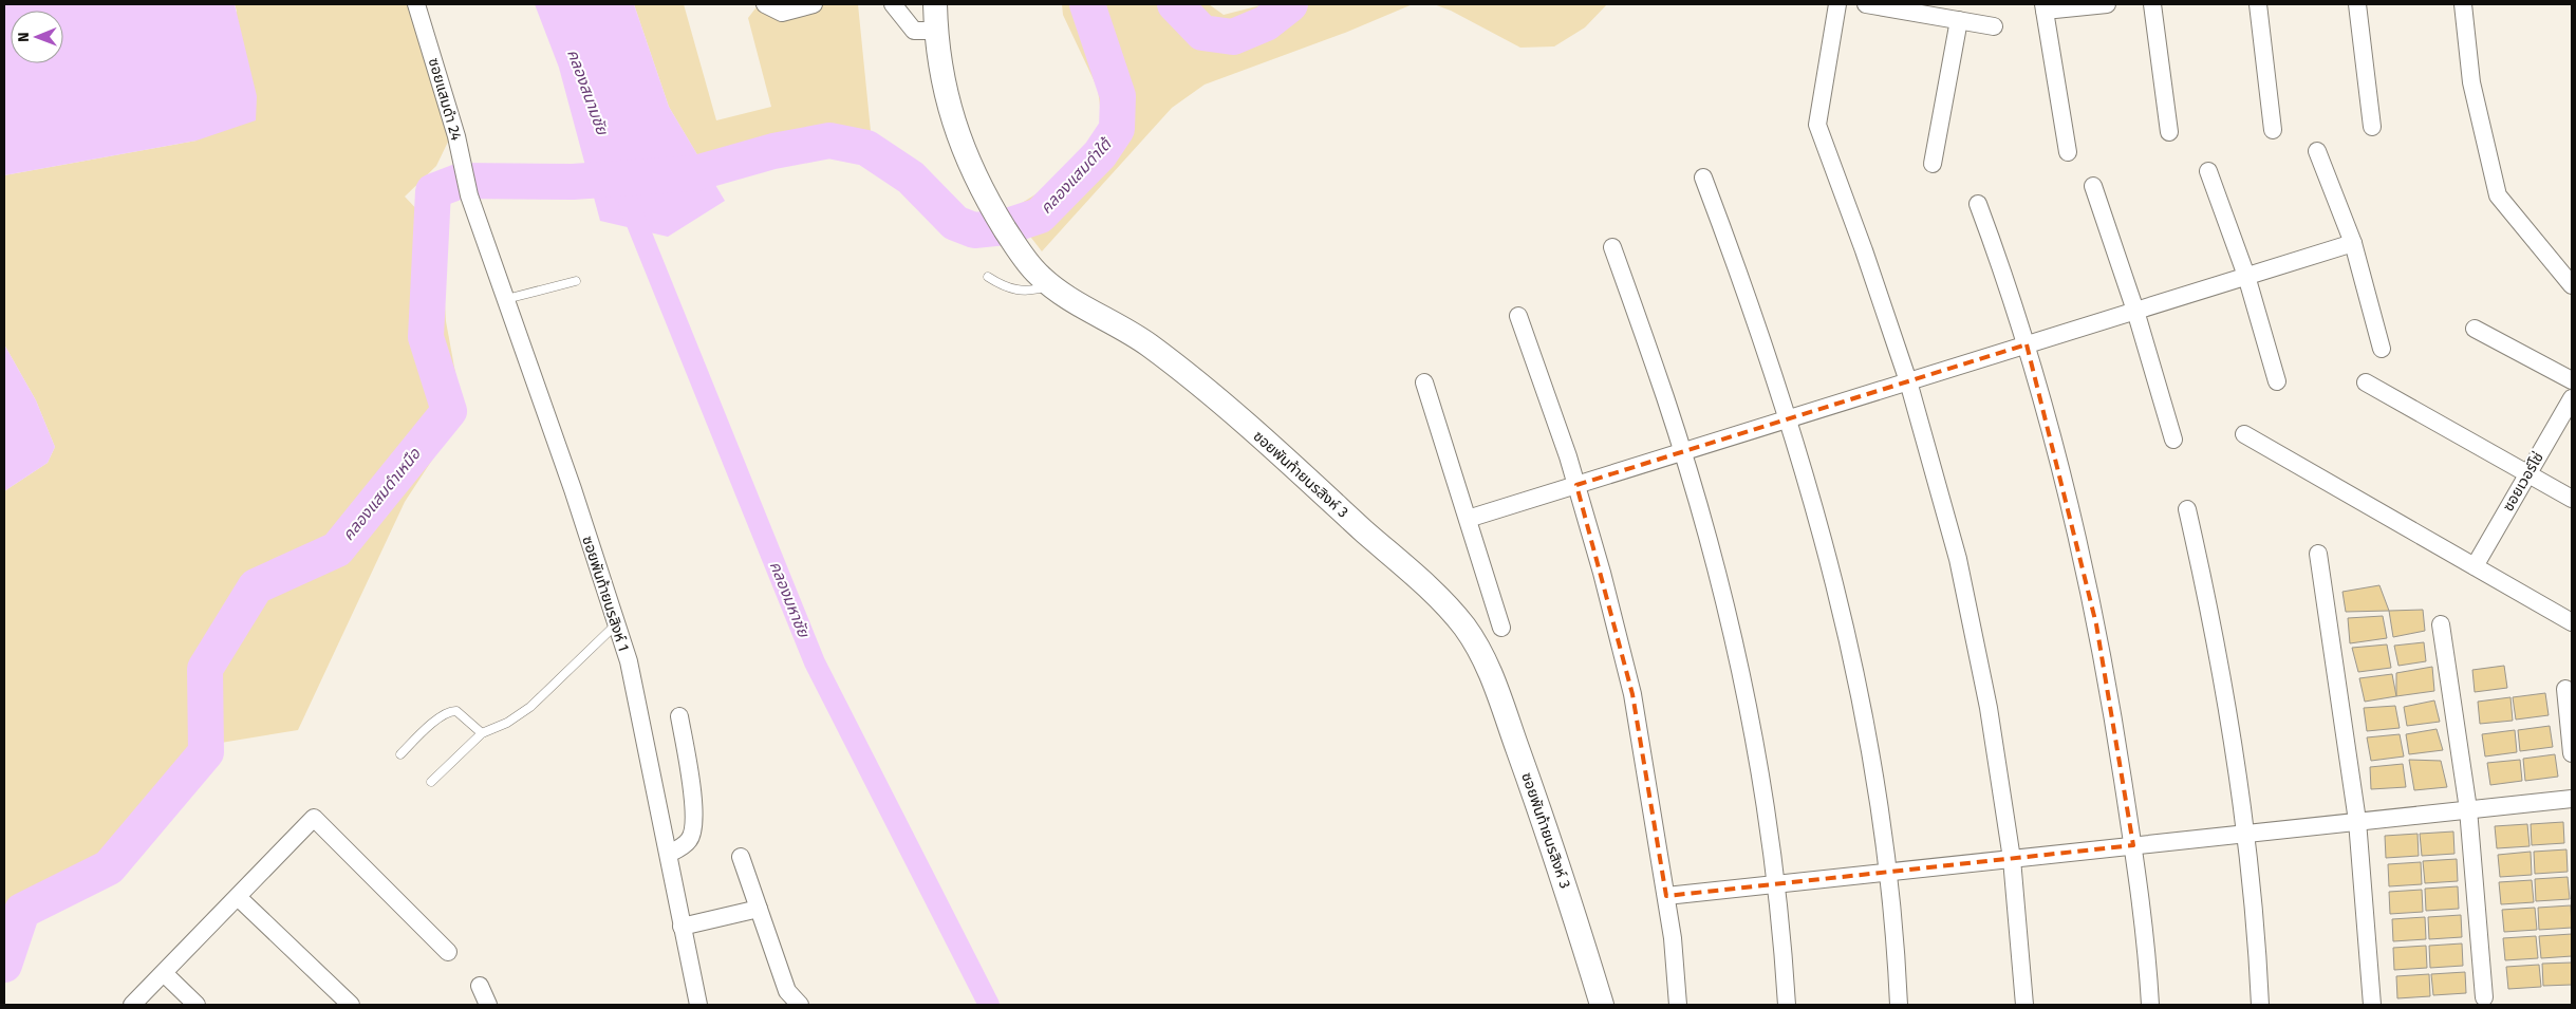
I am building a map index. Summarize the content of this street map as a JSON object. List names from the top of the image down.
{
  "streets": {
    "street": [
      "ซอยแสมดำ 24",
      "ซอยพันท้ายนรสิงห์ 3",
      "ซอยเวอร์โซ่",
      "ซอยพันท้ายนรสิงห์ 1"
    ]
  },
  "crossings": [
    ["ซอยแสมดำ 24", "ซอยพันท้ายนรสิงห์ 1"]
  ],
  "water": [
    "คลองสนามชัย",
    "คลองแสมดำใต้",
    "คลองแสมดำเหนือ",
    "คลองมหาชัย"
  ],
  "north": "left"
}
